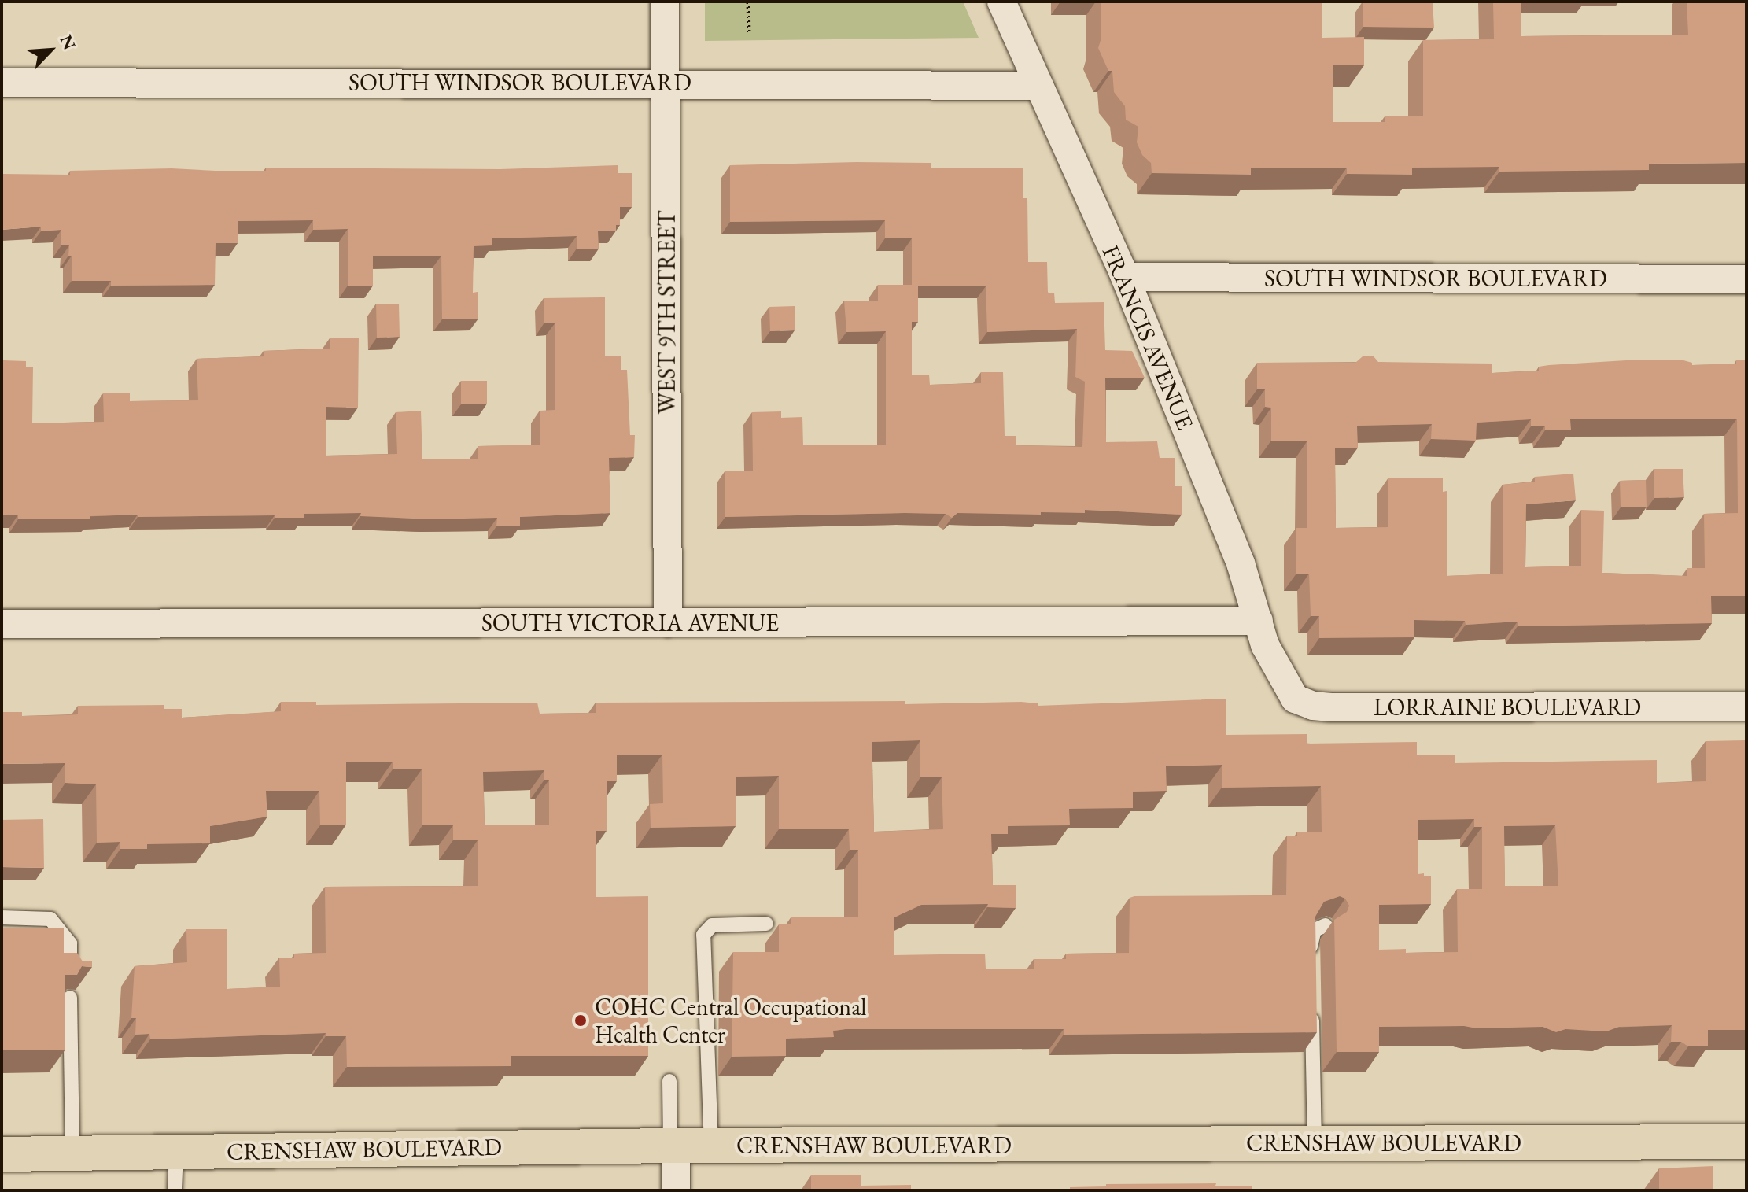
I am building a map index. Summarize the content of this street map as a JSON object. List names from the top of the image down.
{
  "streets": {
    "main road": ["CRENSHAW BOULEVARD"],
    "street": [
      "SOUTH WINDSOR BOULEVARD",
      "WEST 9TH STREET",
      "FRANCIS AVENUE",
      "SOUTH VICTORIA AVENUE",
      "LORRAINE BOULEVARD"
    ]
  },
  "crossings": [
    ["SOUTH WINDSOR BOULEVARD", "WEST 9TH STREET"],
    ["SOUTH WINDSOR BOULEVARD", "FRANCIS AVENUE"],
    ["WEST 9TH STREET", "SOUTH VICTORIA AVENUE"],
    ["FRANCIS AVENUE", "SOUTH VICTORIA AVENUE"],
    ["FRANCIS AVENUE", "LORRAINE BOULEVARD"]
  ],
  "places": ["COHC Central Occupational Health Center"],
  "north": "top right"
}
